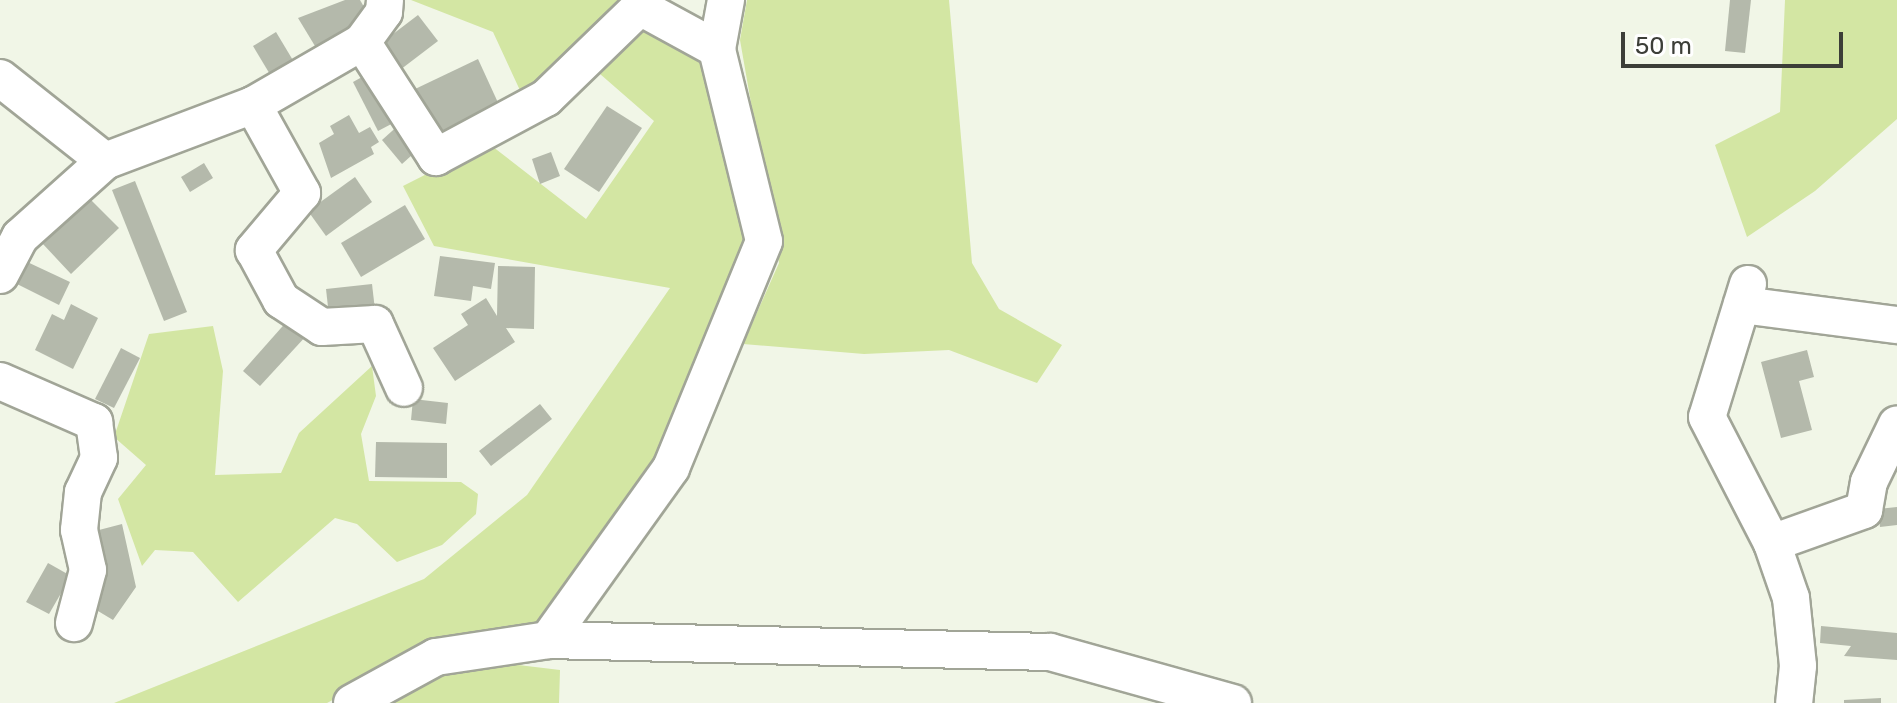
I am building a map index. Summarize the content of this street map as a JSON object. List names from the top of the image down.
{
  "scale_bar": "50 m"
}
